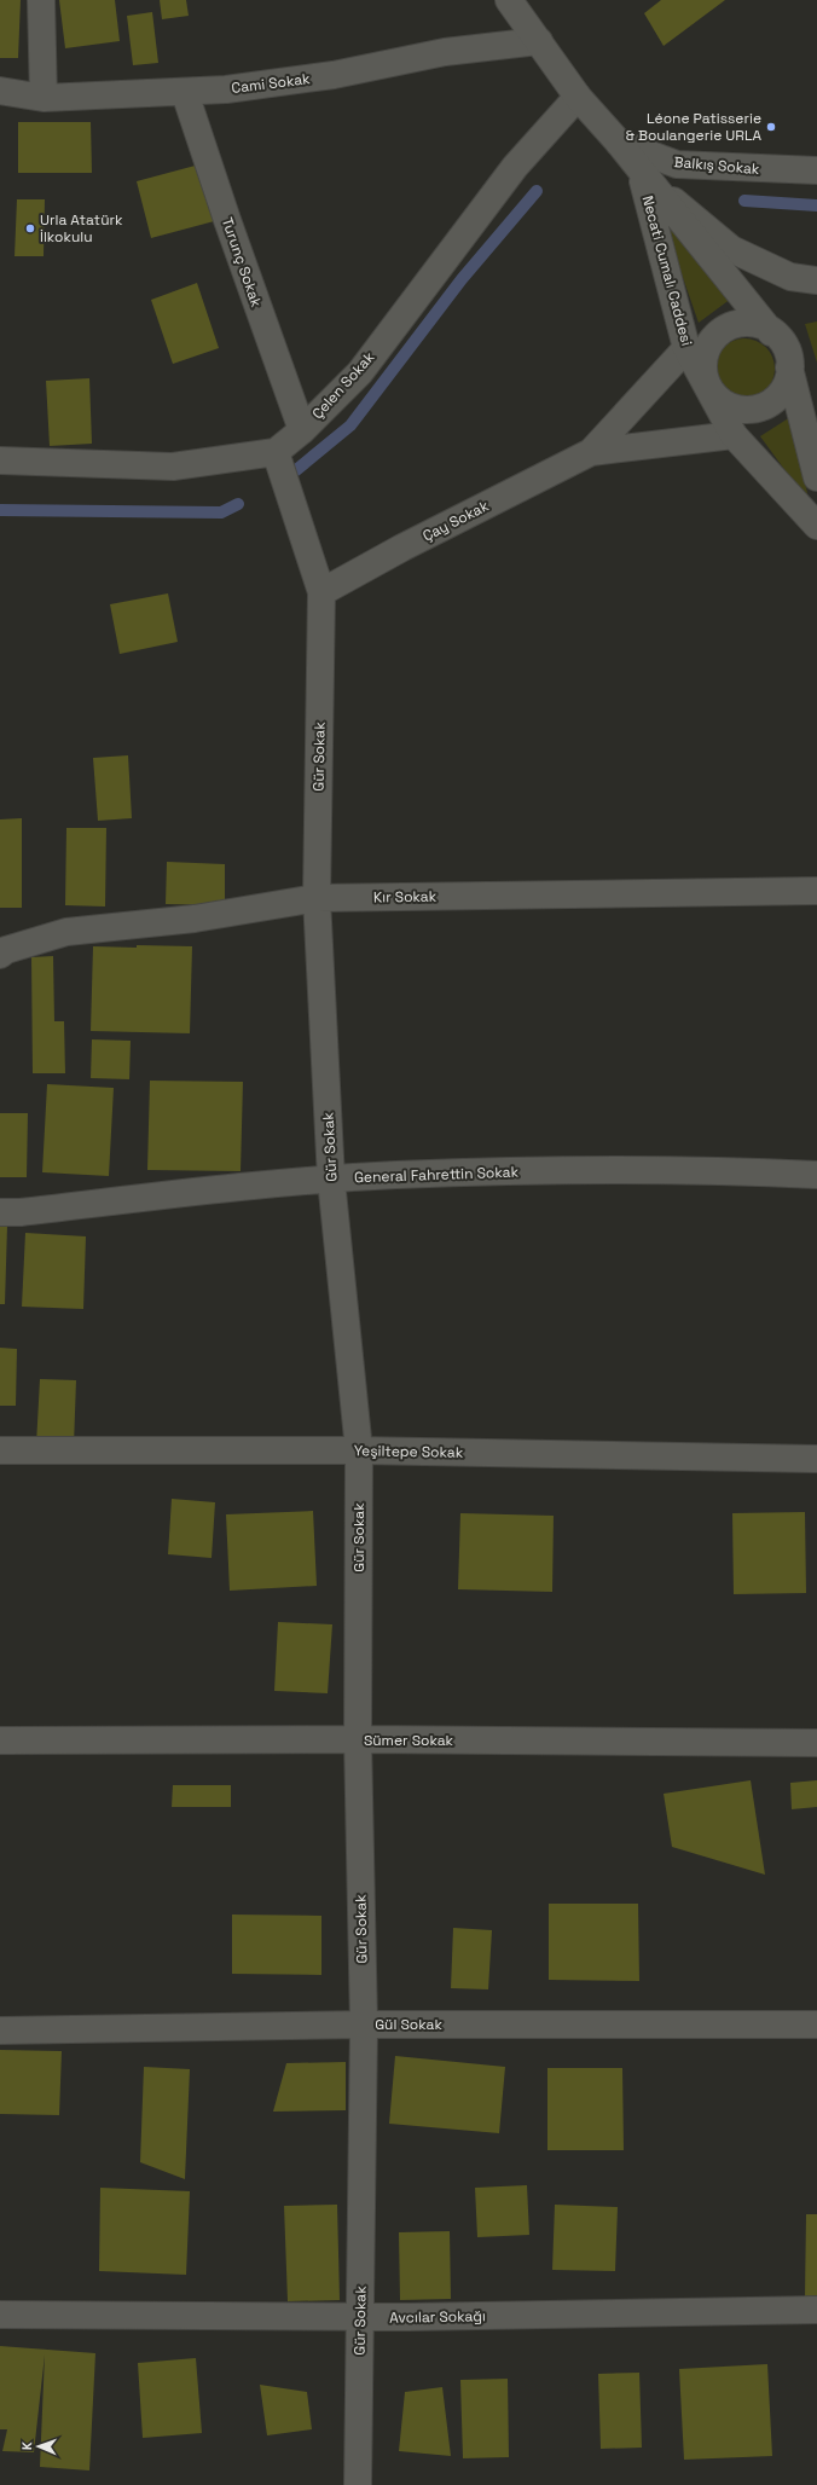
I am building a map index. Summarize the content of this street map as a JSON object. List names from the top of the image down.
{
  "streets": {
    "street": [
      "Cami Sokak",
      "Balkış Sokak",
      "Turunç Sokak",
      "Necati Cumalı Caddesi",
      "Çelen Sokak",
      "Çay Sokak",
      "Gür Sokak",
      "Kır Sokak",
      "General Fahrettin Sokak",
      "Yeşiltepe Sokak",
      "Sümer Sokak",
      "Gül Sokak",
      "Avcılar Sokağı"
    ]
  },
  "crossings": [
    ["Cami Sokak", "Turunç Sokak"],
    ["Cami Sokak", "Necati Cumalı Caddesi"],
    ["Balkış Sokak", "Necati Cumalı Caddesi"],
    ["Turunç Sokak", "Çelen Sokak"],
    ["Necati Cumalı Caddesi", "Çelen Sokak"],
    ["Necati Cumalı Caddesi", "Çay Sokak"],
    ["Çelen Sokak", "Gür Sokak"],
    ["Çay Sokak", "Gür Sokak"],
    ["Gür Sokak", "Kır Sokak"],
    ["Gür Sokak", "General Fahrettin Sokak"],
    ["Gür Sokak", "Yeşiltepe Sokak"],
    ["Gür Sokak", "Sümer Sokak"],
    ["Gür Sokak", "Gül Sokak"],
    ["Gür Sokak", "Avcılar Sokağı"]
  ],
  "places": ["Léone Patisserie & Boulangerie URLA", "Urla Atatürk İlkokulu"],
  "north": "left"
}
